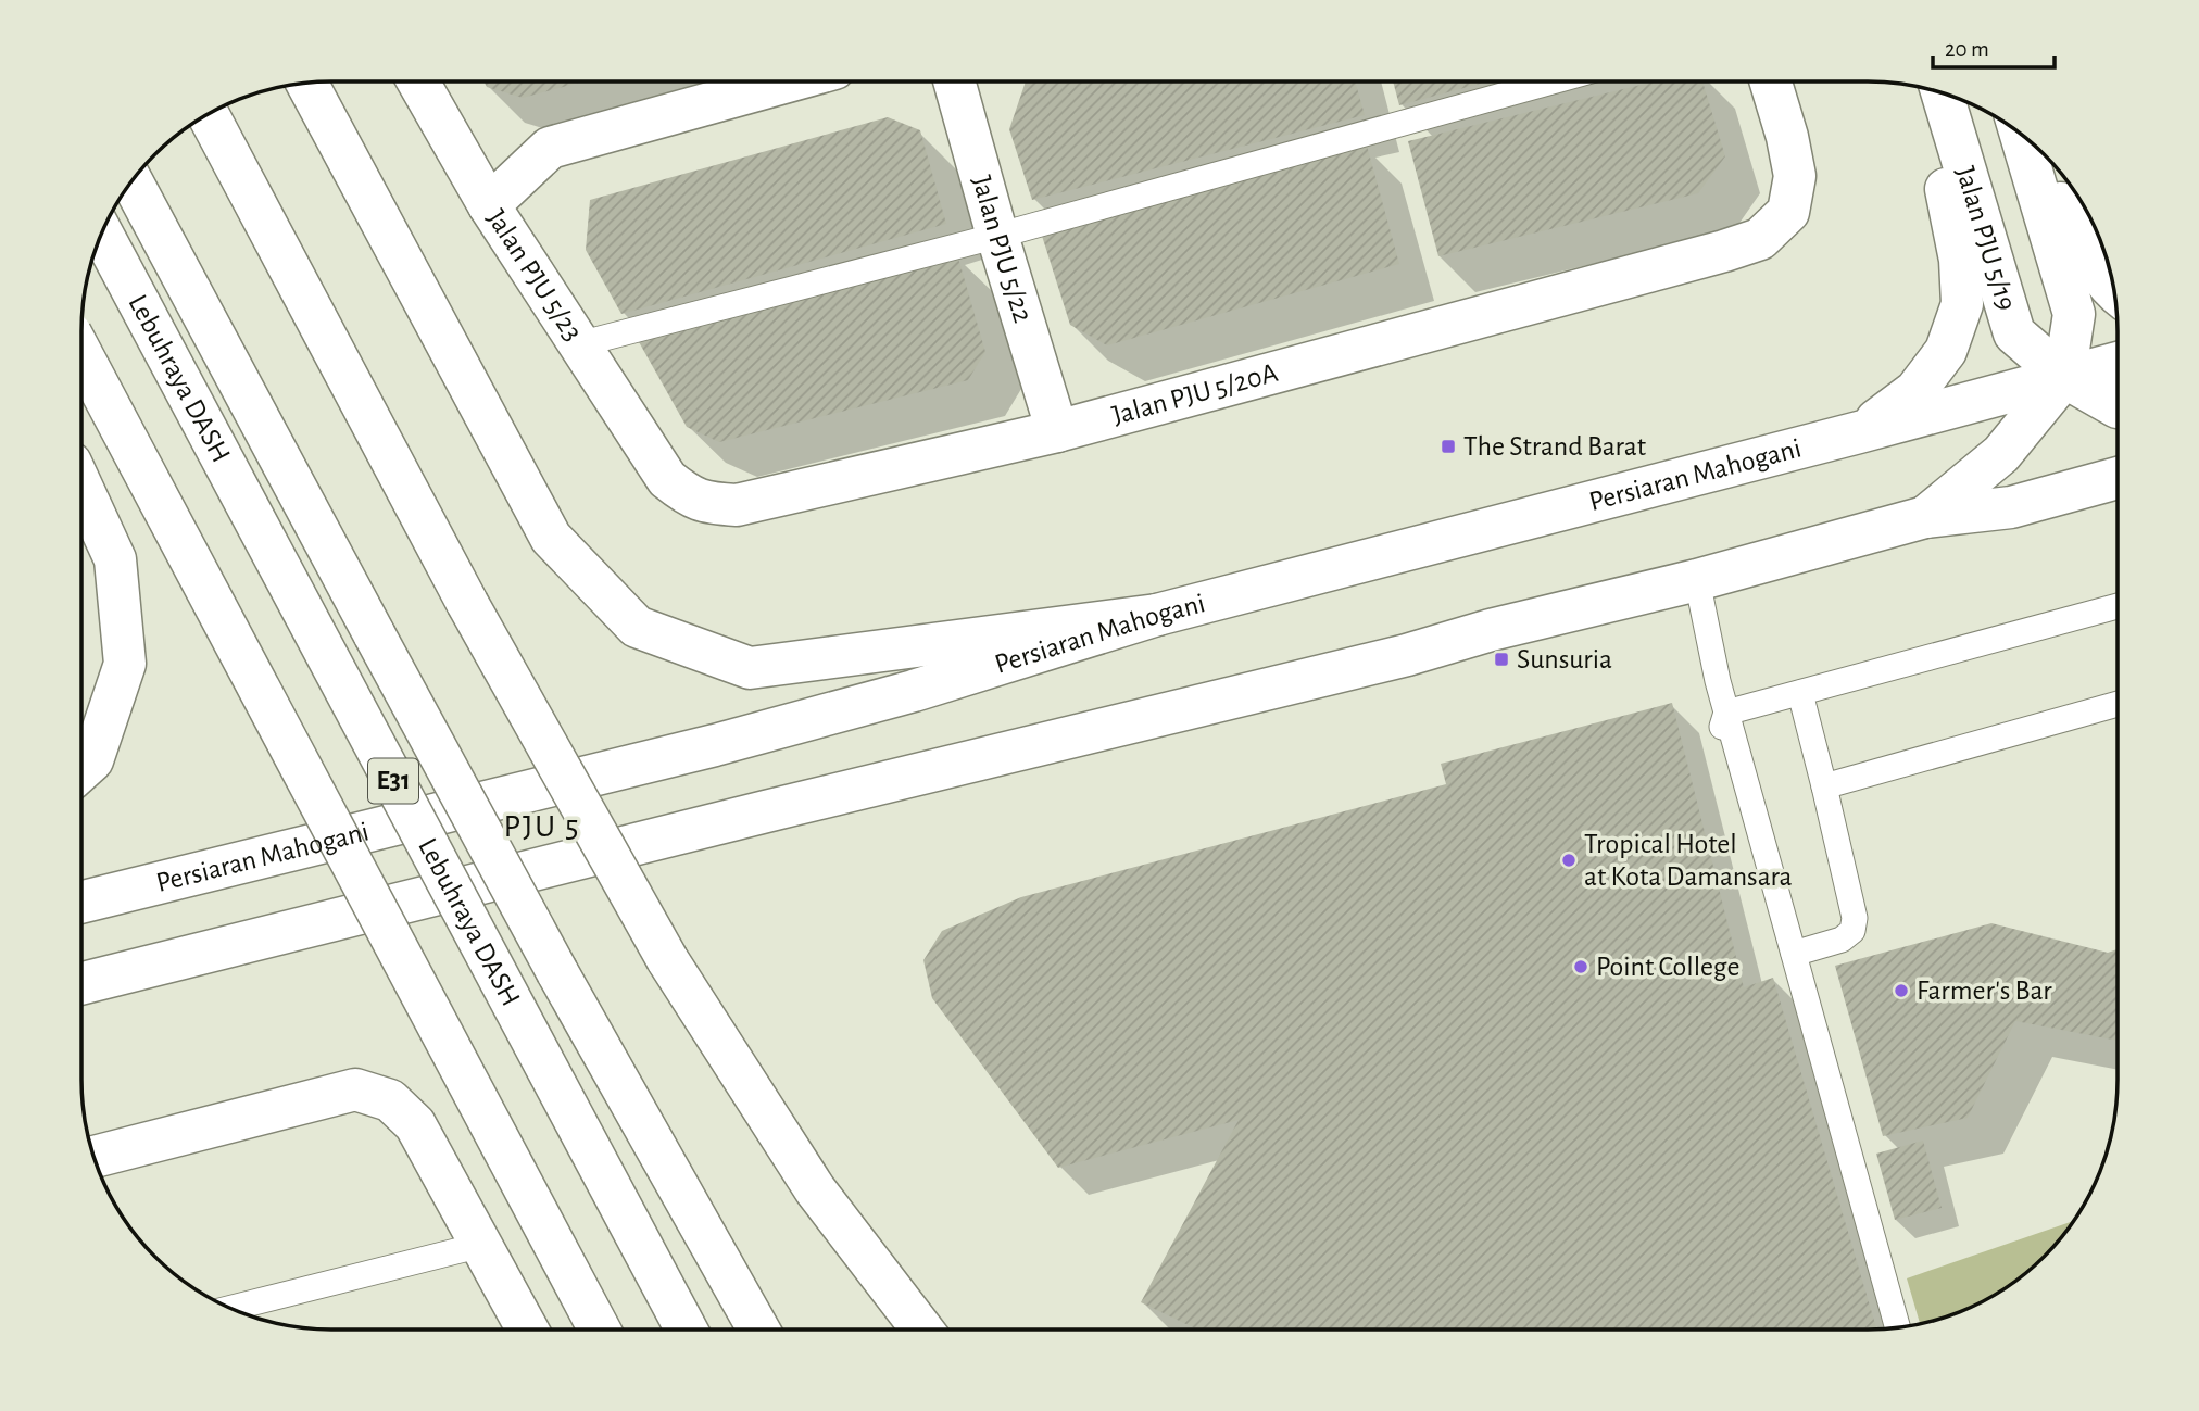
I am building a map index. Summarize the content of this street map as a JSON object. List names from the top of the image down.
{
  "streets": {
    "main road": [
      "Jalan PJU 5/19",
      "Jalan PJU 5/22",
      "Jalan PJU 5/23",
      "Lebuhraya DASH",
      "Jalan PJU 5/20A",
      "Persiaran Mahogani",
      "E31"
    ]
  },
  "crossings": [
    ["Jalan PJU 5/19", "Persiaran Mahogani"],
    ["Jalan PJU 5/22", "Jalan PJU 5/20A"],
    ["Jalan PJU 5/23", "Jalan PJU 5/20A"]
  ],
  "districts": ["PJU 5"],
  "places": {
    "transit": ["The Strand Barat", "Sunsuria"],
    "other": ["Tropical Hotel at Kota Damansara", "Point College", "Farmer's Bar"]
  },
  "scale_bar": "20 m"
}
